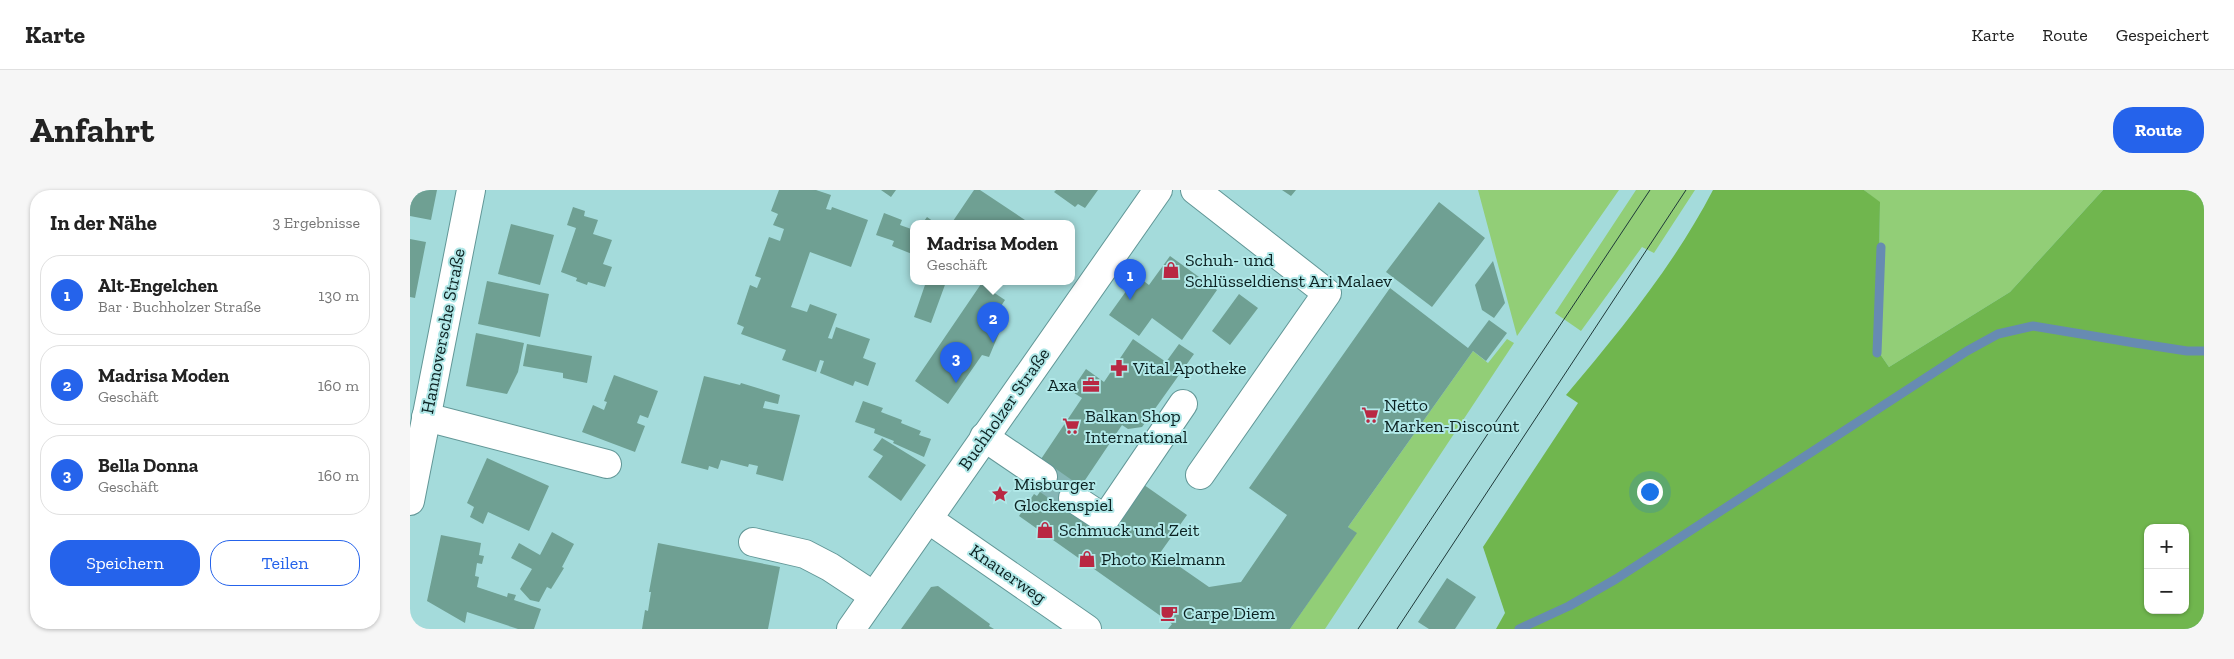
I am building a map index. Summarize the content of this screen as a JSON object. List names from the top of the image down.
{
  "streets": {
    "main road": ["Hannoversche Straße", "Buchholzer Straße", "Knauerweg"]
  },
  "crossings": [
    ["Buchholzer Straße", "Knauerweg"]
  ],
  "places": {
    "shop": ["Schuh- und Schlüsseldienst Ari Malaev", "Schmuck und Zeit", "Photo Kielmann"],
    "pharmacy": ["Vital Apotheke"],
    "office": ["Axa"],
    "supermarket": ["Netto Marken-Discount", "Balkan Shop International"],
    "place": ["Misburger Glockenspiel"],
    "cafe": ["Carpe Diem"]
  },
  "page": {
    "header": "Karte",
    "nav": ["Karte", "Route", "Gespeichert"],
    "buttons": [
      "Route",
      ["Speichern", "Teilen"]
    ],
    "title": "Anfahrt",
    "heading": ["In der Nähe", "3 Ergebnisse"],
    "popup": ["Madrisa Moden", "Geschäft"],
    "list": [
      {
        "mark": "1",
        "name": "Alt-Engelchen",
        "note": "Bar · Buchholzer Straße",
        "value": "130 m"
      },
      {
        "mark": "2",
        "name": "Madrisa Moden",
        "note": "Geschäft",
        "value": "160 m"
      },
      {
        "mark": "3",
        "name": "Bella Donna",
        "note": "Geschäft",
        "value": "160 m"
      }
    ],
    "pins": ["1", "2", "3"],
    "map_buttons": ["+", "−"]
  }
}
